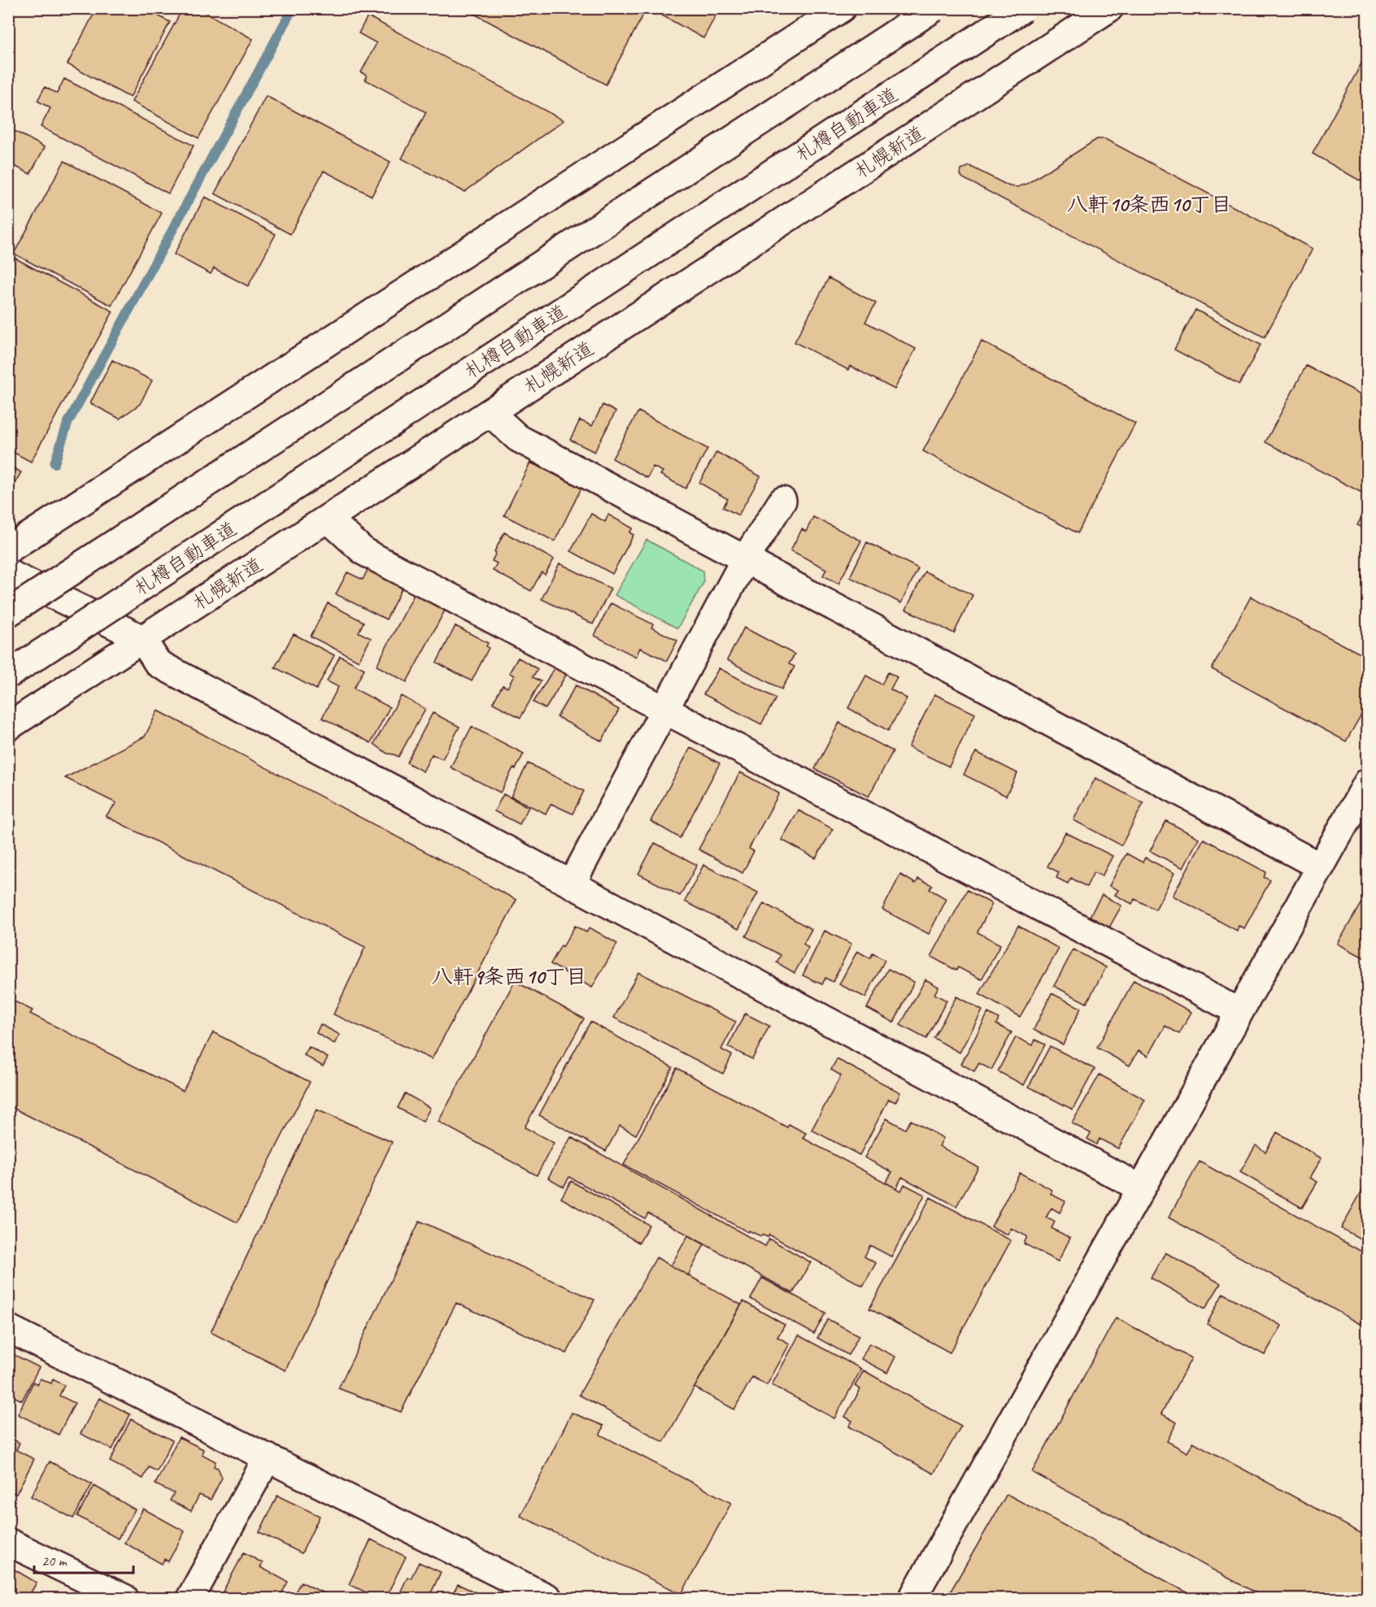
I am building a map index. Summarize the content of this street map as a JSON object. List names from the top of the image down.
{
  "streets": {
    "main road": ["札樽自動車道", "札幌新道"]
  },
  "districts": ["八軒10条西10丁目", "八軒9条西10丁目"],
  "scale_bar": "20 m"
}
